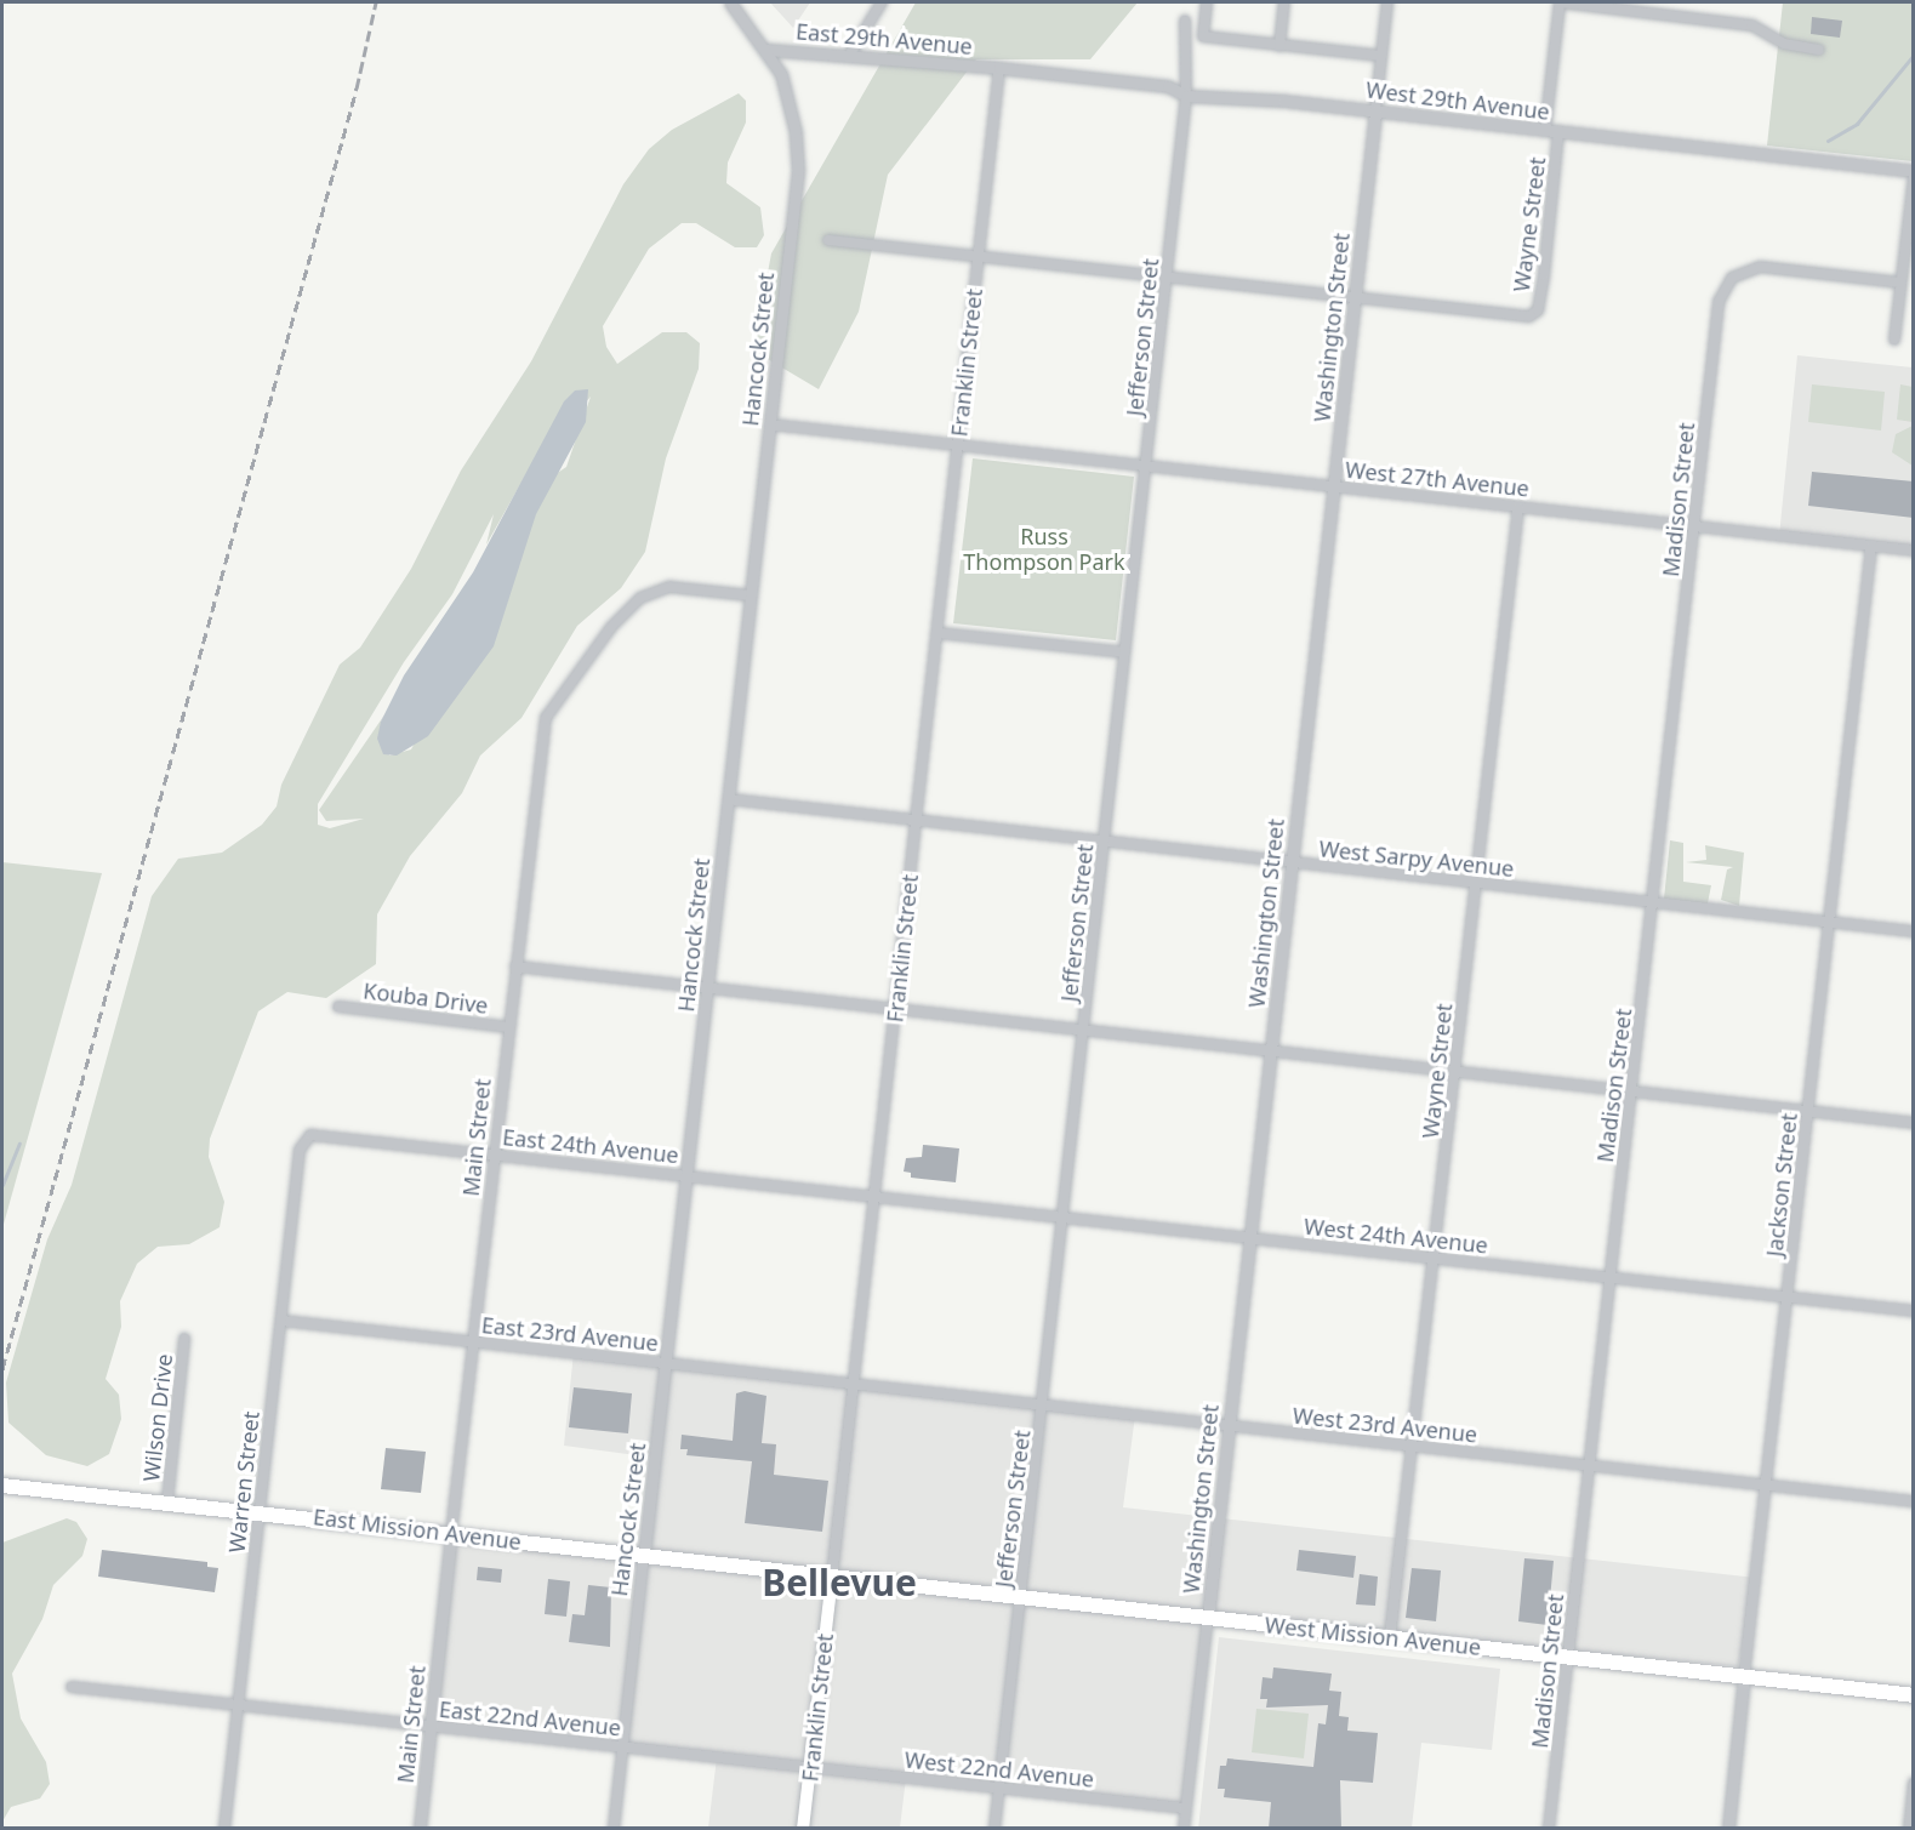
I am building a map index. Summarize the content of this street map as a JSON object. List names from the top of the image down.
{
  "streets": {
    "main road": ["Franklin Street", "East Mission Avenue", "West Mission Avenue"],
    "street": [
      "East 29th Avenue",
      "West 29th Avenue",
      "Wayne Street",
      "Washington Street",
      "Jefferson Street",
      "Hancock Street",
      "West 27th Avenue",
      "Madison Street",
      "West Sarpy Avenue",
      "Kouba Drive",
      "Main Street",
      "East 24th Avenue",
      "Jackson Street",
      "West 24th Avenue",
      "East 23rd Avenue",
      "Wilson Drive",
      "West 23rd Avenue",
      "Warren Street",
      "East 22nd Avenue",
      "West 22nd Avenue"
    ]
  },
  "crossings": [
    ["East 29th Avenue", "West 29th Avenue"],
    ["East 29th Avenue", "Hancock Street"],
    ["East 29th Avenue", "Franklin Street"],
    ["West 29th Avenue", "Wayne Street"],
    ["West 29th Avenue", "Washington Street"],
    ["West 29th Avenue", "Jefferson Street"],
    ["West 29th Avenue", "Franklin Street"],
    ["Wayne Street", "Washington Street"],
    ["Wayne Street", "West 27th Avenue"],
    ["Wayne Street", "West Sarpy Avenue"],
    ["Wayne Street", "West 24th Avenue"],
    ["Wayne Street", "West 23rd Avenue"],
    ["Wayne Street", "West Mission Avenue"],
    ["Washington Street", "West 27th Avenue"],
    ["Washington Street", "West Sarpy Avenue"],
    ["Washington Street", "West 24th Avenue"],
    ["Washington Street", "West 23rd Avenue"],
    ["Washington Street", "West Mission Avenue"],
    ["Washington Street", "West 22nd Avenue"],
    ["Jefferson Street", "West 27th Avenue"],
    ["Jefferson Street", "West Sarpy Avenue"],
    ["Jefferson Street", "West 24th Avenue"],
    ["Jefferson Street", "West 23rd Avenue"],
    ["Jefferson Street", "West Mission Avenue"],
    ["Jefferson Street", "West 22nd Avenue"],
    ["Hancock Street", "West 27th Avenue"],
    ["Hancock Street", "West Sarpy Avenue"],
    ["Hancock Street", "Main Street"],
    ["Hancock Street", "East 24th Avenue"],
    ["Hancock Street", "East 23rd Avenue"],
    ["Hancock Street", "East Mission Avenue"],
    ["Hancock Street", "East 22nd Avenue"],
    ["Franklin Street", "West 27th Avenue"],
    ["Franklin Street", "West Sarpy Avenue"],
    ["Franklin Street", "East 24th Avenue"],
    ["Franklin Street", "West 24th Avenue"],
    ["Franklin Street", "East 23rd Avenue"],
    ["Franklin Street", "West 23rd Avenue"],
    ["Franklin Street", "East Mission Avenue"],
    ["Franklin Street", "West Mission Avenue"],
    ["Franklin Street", "East 22nd Avenue"],
    ["Franklin Street", "West 22nd Avenue"],
    ["West 27th Avenue", "Madison Street"],
    ["West 27th Avenue", "Jackson Street"],
    ["Madison Street", "West Sarpy Avenue"],
    ["Madison Street", "West 24th Avenue"],
    ["Madison Street", "West 23rd Avenue"],
    ["Madison Street", "West Mission Avenue"],
    ["West Sarpy Avenue", "Jackson Street"],
    ["Kouba Drive", "Main Street"],
    ["Main Street", "East 24th Avenue"],
    ["Main Street", "East 23rd Avenue"],
    ["Main Street", "East Mission Avenue"],
    ["Main Street", "East 22nd Avenue"],
    ["East 24th Avenue", "West 24th Avenue"],
    ["East 24th Avenue", "Warren Street"],
    ["Jackson Street", "West 24th Avenue"],
    ["Jackson Street", "West 23rd Avenue"],
    ["Jackson Street", "West Mission Avenue"],
    ["East 23rd Avenue", "West 23rd Avenue"],
    ["East 23rd Avenue", "Warren Street"],
    ["Wilson Drive", "East Mission Avenue"],
    ["Warren Street", "East Mission Avenue"],
    ["Warren Street", "East 22nd Avenue"],
    ["East Mission Avenue", "West Mission Avenue"],
    ["East 22nd Avenue", "West 22nd Avenue"]
  ],
  "districts": ["Bellevue"],
  "parks": ["Russ Thompson Park"]
}
